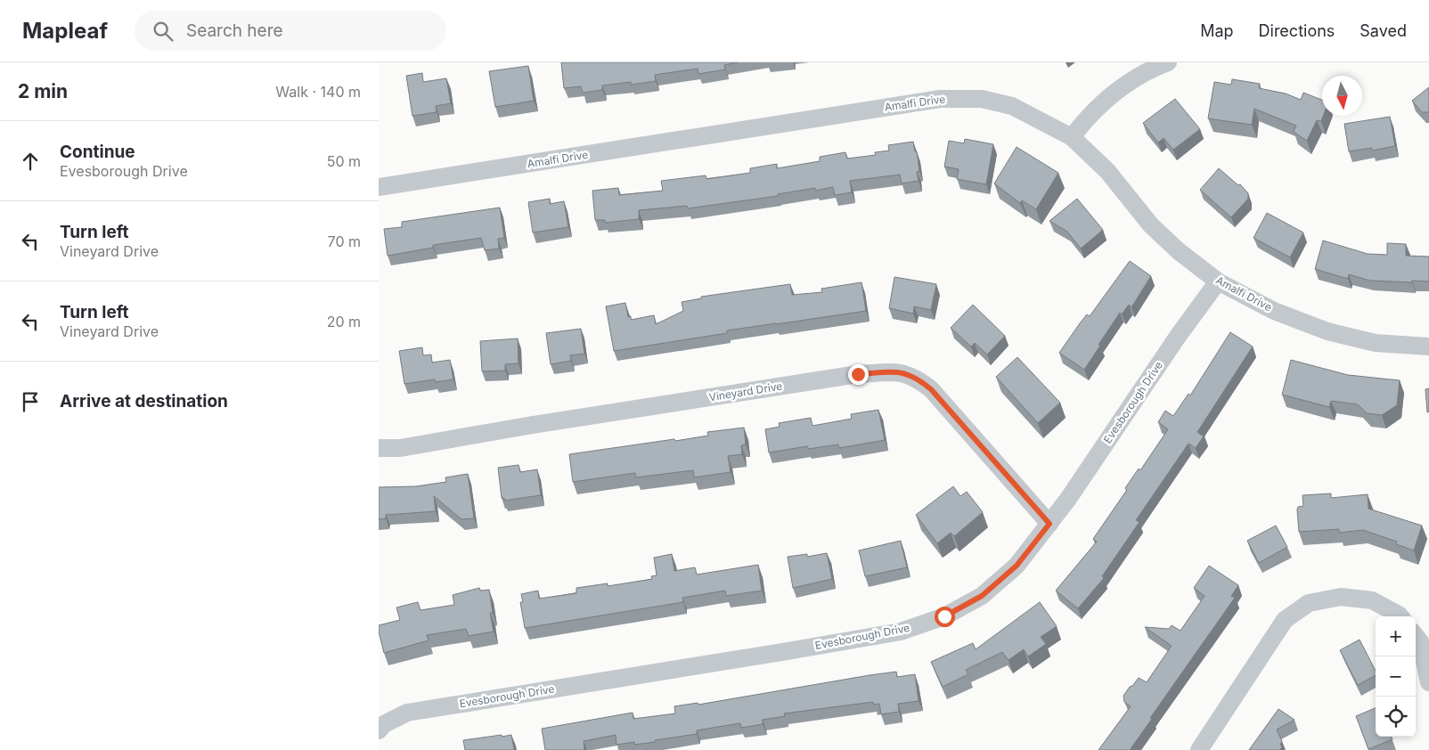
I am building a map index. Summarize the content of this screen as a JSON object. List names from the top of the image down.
{
  "streets": {
    "street": ["Amalfi Drive", "Vineyard Drive", "Evesborough Drive"]
  },
  "crossings": [
    ["Amalfi Drive", "Evesborough Drive"],
    ["Vineyard Drive", "Evesborough Drive"]
  ],
  "north": "bottom",
  "page": {
    "header": "Mapleaf",
    "search": "Search here",
    "nav": ["Map", "Directions", "Saved"],
    "heading": ["2 min", "Walk · 140 m"],
    "list": [
      ["Continue", "Evesborough Drive", "50 m"],
      ["Turn left", "Vineyard Drive", "70 m"],
      ["Turn left", "Vineyard Drive", "20 m"],
      "Arrive at destination"
    ],
    "map_buttons": ["+", "−"]
  }
}
